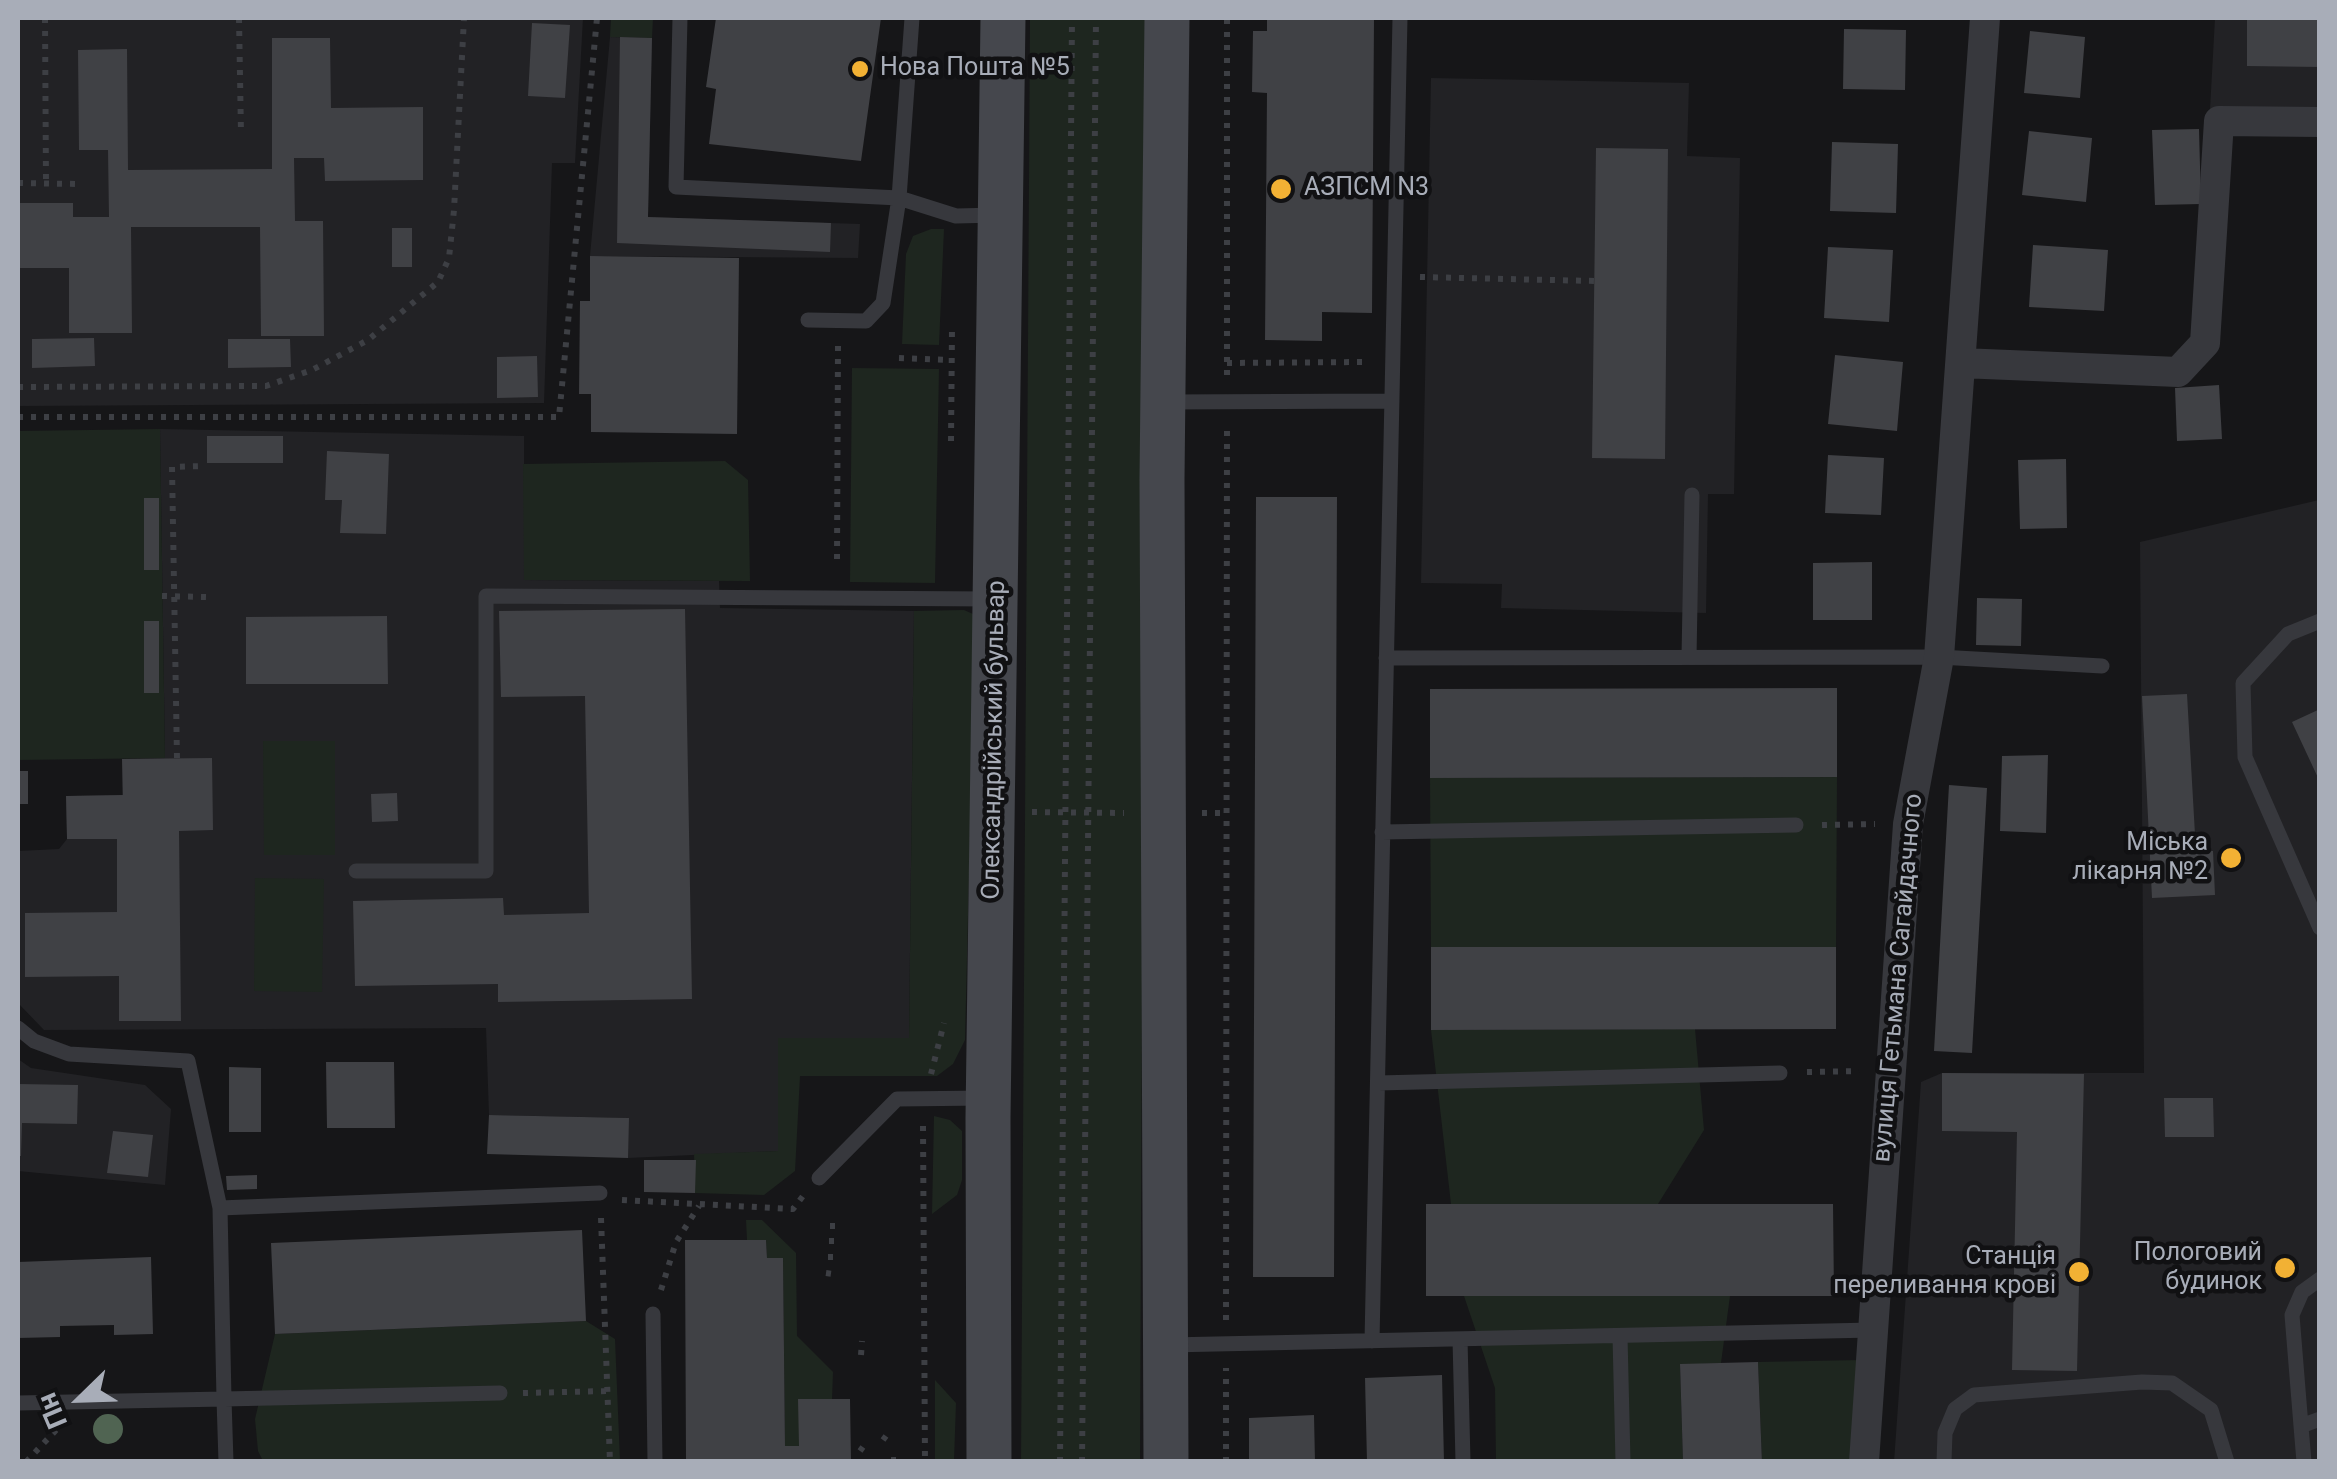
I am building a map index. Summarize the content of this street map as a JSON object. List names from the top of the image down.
{
  "streets": {
    "main road": ["Олександрійський бульвар"],
    "street": ["вулиця Гетьмана Сагайдачного"]
  },
  "places": [
    "Нова Пошта №5",
    "АЗПСМ N3",
    "Міська лікарня №2",
    "Пологовий будинок",
    "Станція переливання крові"
  ],
  "north": "bottom left"
}
